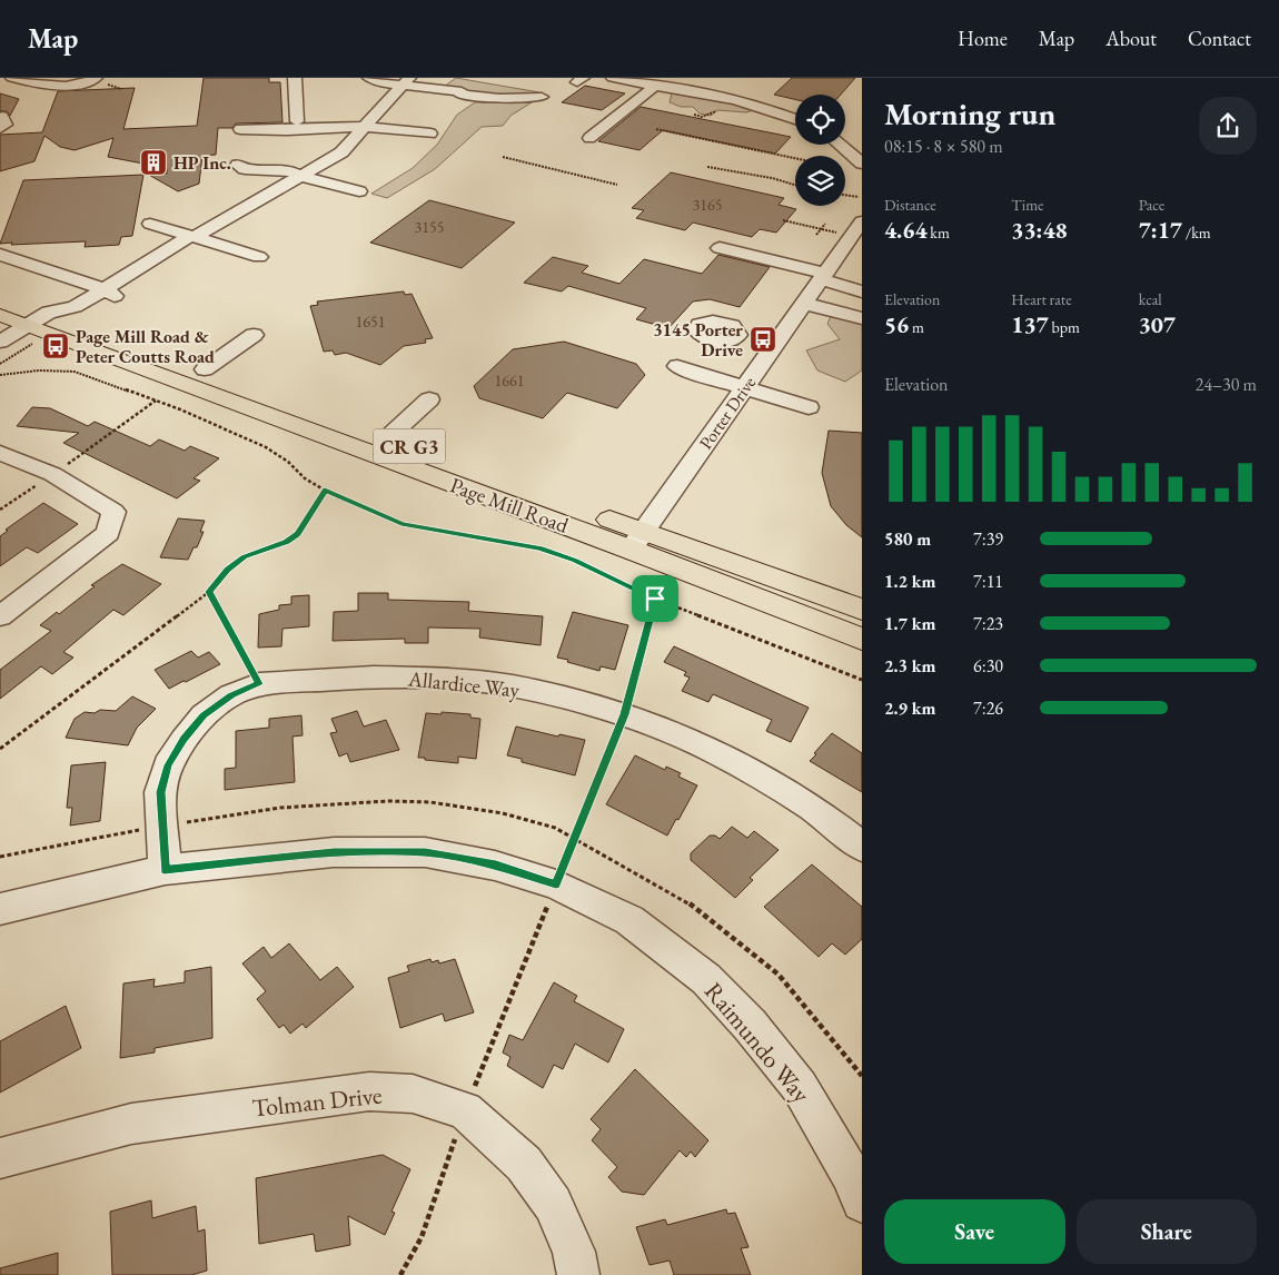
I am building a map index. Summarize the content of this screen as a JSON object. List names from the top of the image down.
{
  "streets": {
    "main road": ["CR G3", "Page Mill Road"],
    "street": [
      "Porter Drive",
      "Allardice Way",
      "Raimundo Way",
      "Tolman Drive"
    ]
  },
  "crossings": [
    ["Porter Drive", "Page Mill Road"],
    ["Allardice Way", "Raimundo Way"]
  ],
  "places": {
    "building": ["HP Inc."],
    "bus stop": ["3145 Porter Drive", "Page Mill Road & Peter Coutts Road"]
  },
  "house_numbers": [
    "3165",
    "3155",
    "1651",
    "1661"
  ],
  "page": {
    "header": "Map",
    "nav": [
      "Home",
      "Map",
      "About",
      "Contact"
    ],
    "heading": ["Morning run", "08:15 · 8 × 580 m"],
    "stats": [
      ["Distance", "4.64 km"],
      ["Time", "33:48"],
      ["Pace", "7:17 /km"],
      ["Elevation", "56 m"],
      ["Heart rate", "137 bpm"],
      ["kcal", "307"]
    ],
    "chart": ["Elevation", "24–30 m"],
    "list": [
      {
        "name": "580 m",
        "note": "7:39"
      },
      {
        "name": "1.2 km",
        "note": "7:11"
      },
      {
        "name": "1.7 km",
        "note": "7:23"
      },
      {
        "name": "2.3 km",
        "note": "6:30"
      },
      {
        "name": "2.9 km",
        "note": "7:26"
      }
    ],
    "buttons": ["Save", "Share"]
  }
}
